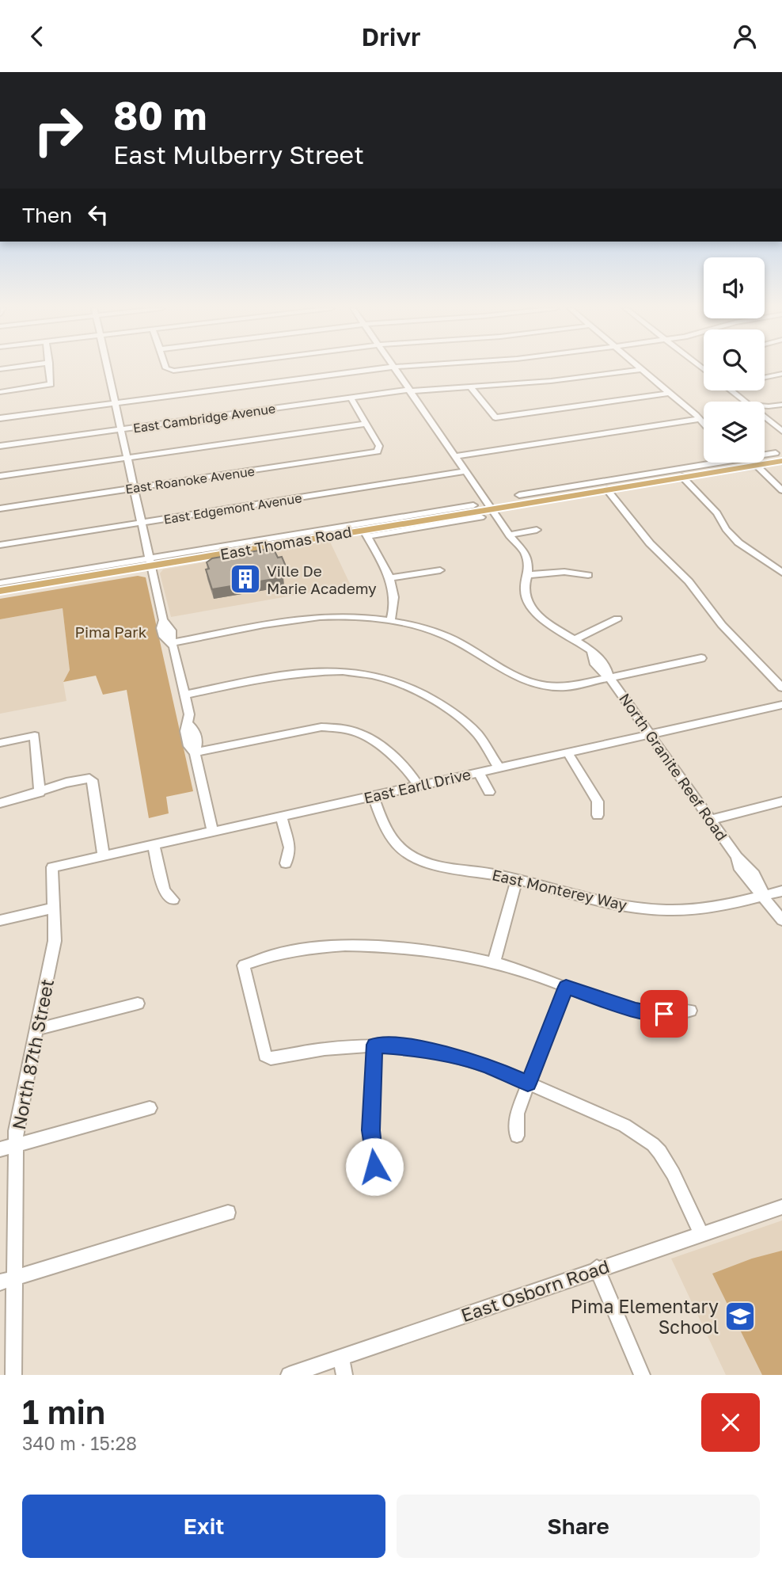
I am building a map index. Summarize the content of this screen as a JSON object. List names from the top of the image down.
{
  "streets": {
    "main road": ["East Thomas Road"],
    "street": [
      "East Cambridge Avenue",
      "East Roanoke Avenue",
      "East Edgemont Avenue",
      "North Granite Reef Road",
      "East Earll Drive",
      "East Monterey Way",
      "North 87th Street",
      "East Osborn Road"
    ]
  },
  "crossings": [
    ["East Cambridge Avenue", "North Granite Reef Road"],
    ["East Edgemont Avenue", "North Granite Reef Road"],
    ["East Thomas Road", "North Granite Reef Road"],
    ["North Granite Reef Road", "East Earll Drive"],
    ["North Granite Reef Road", "East Monterey Way"],
    ["East Earll Drive", "East Monterey Way"],
    ["East Earll Drive", "North 87th Street"]
  ],
  "parks": ["Pima Park"],
  "places": {
    "building": ["Ville De Marie Academy"],
    "school or university": ["Pima Elementary School"]
  },
  "page": {
    "header": "Drivr",
    "turn": ["80 m", "East Mulberry Street"],
    "then": "Then",
    "heading": ["1 min", "340 m · 15:28"],
    "buttons": ["Exit", "Share"]
  }
}
